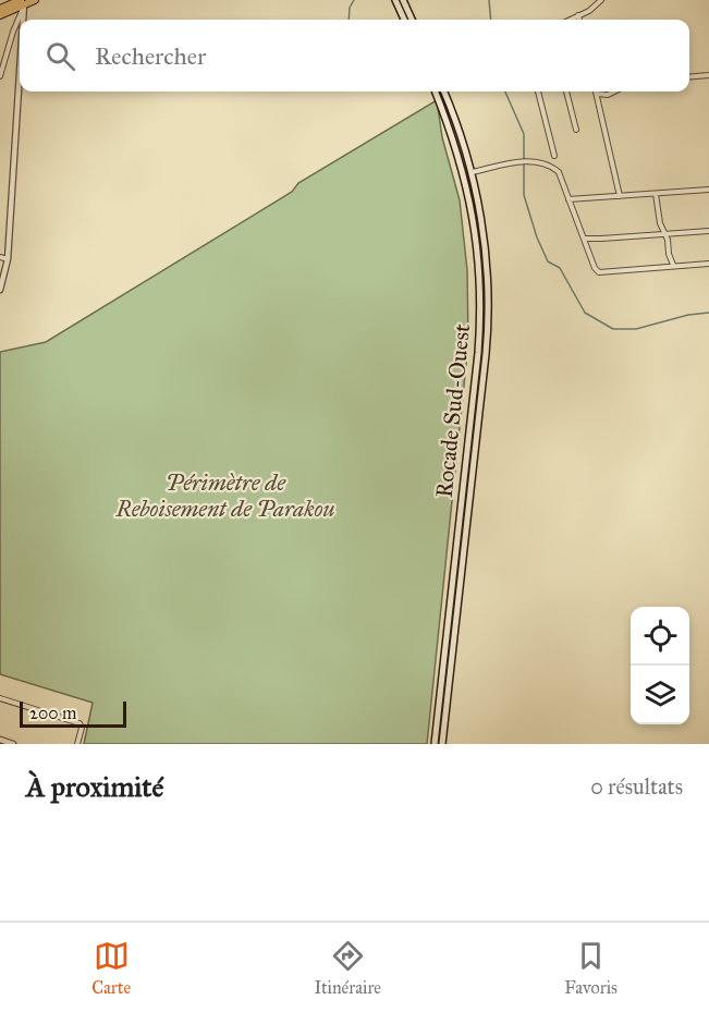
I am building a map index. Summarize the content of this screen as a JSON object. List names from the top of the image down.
{
  "streets": {
    "main road": ["Rocade Sud-Ouest"]
  },
  "parks": ["Périmètre de Reboisement de Parakou"],
  "scale_bar": "200 m",
  "page": {
    "search": "Rechercher",
    "scale": "200 m",
    "heading": ["À proximité", "0 résultats"],
    "nav": ["Carte", "Itinéraire", "Favoris"]
  }
}
